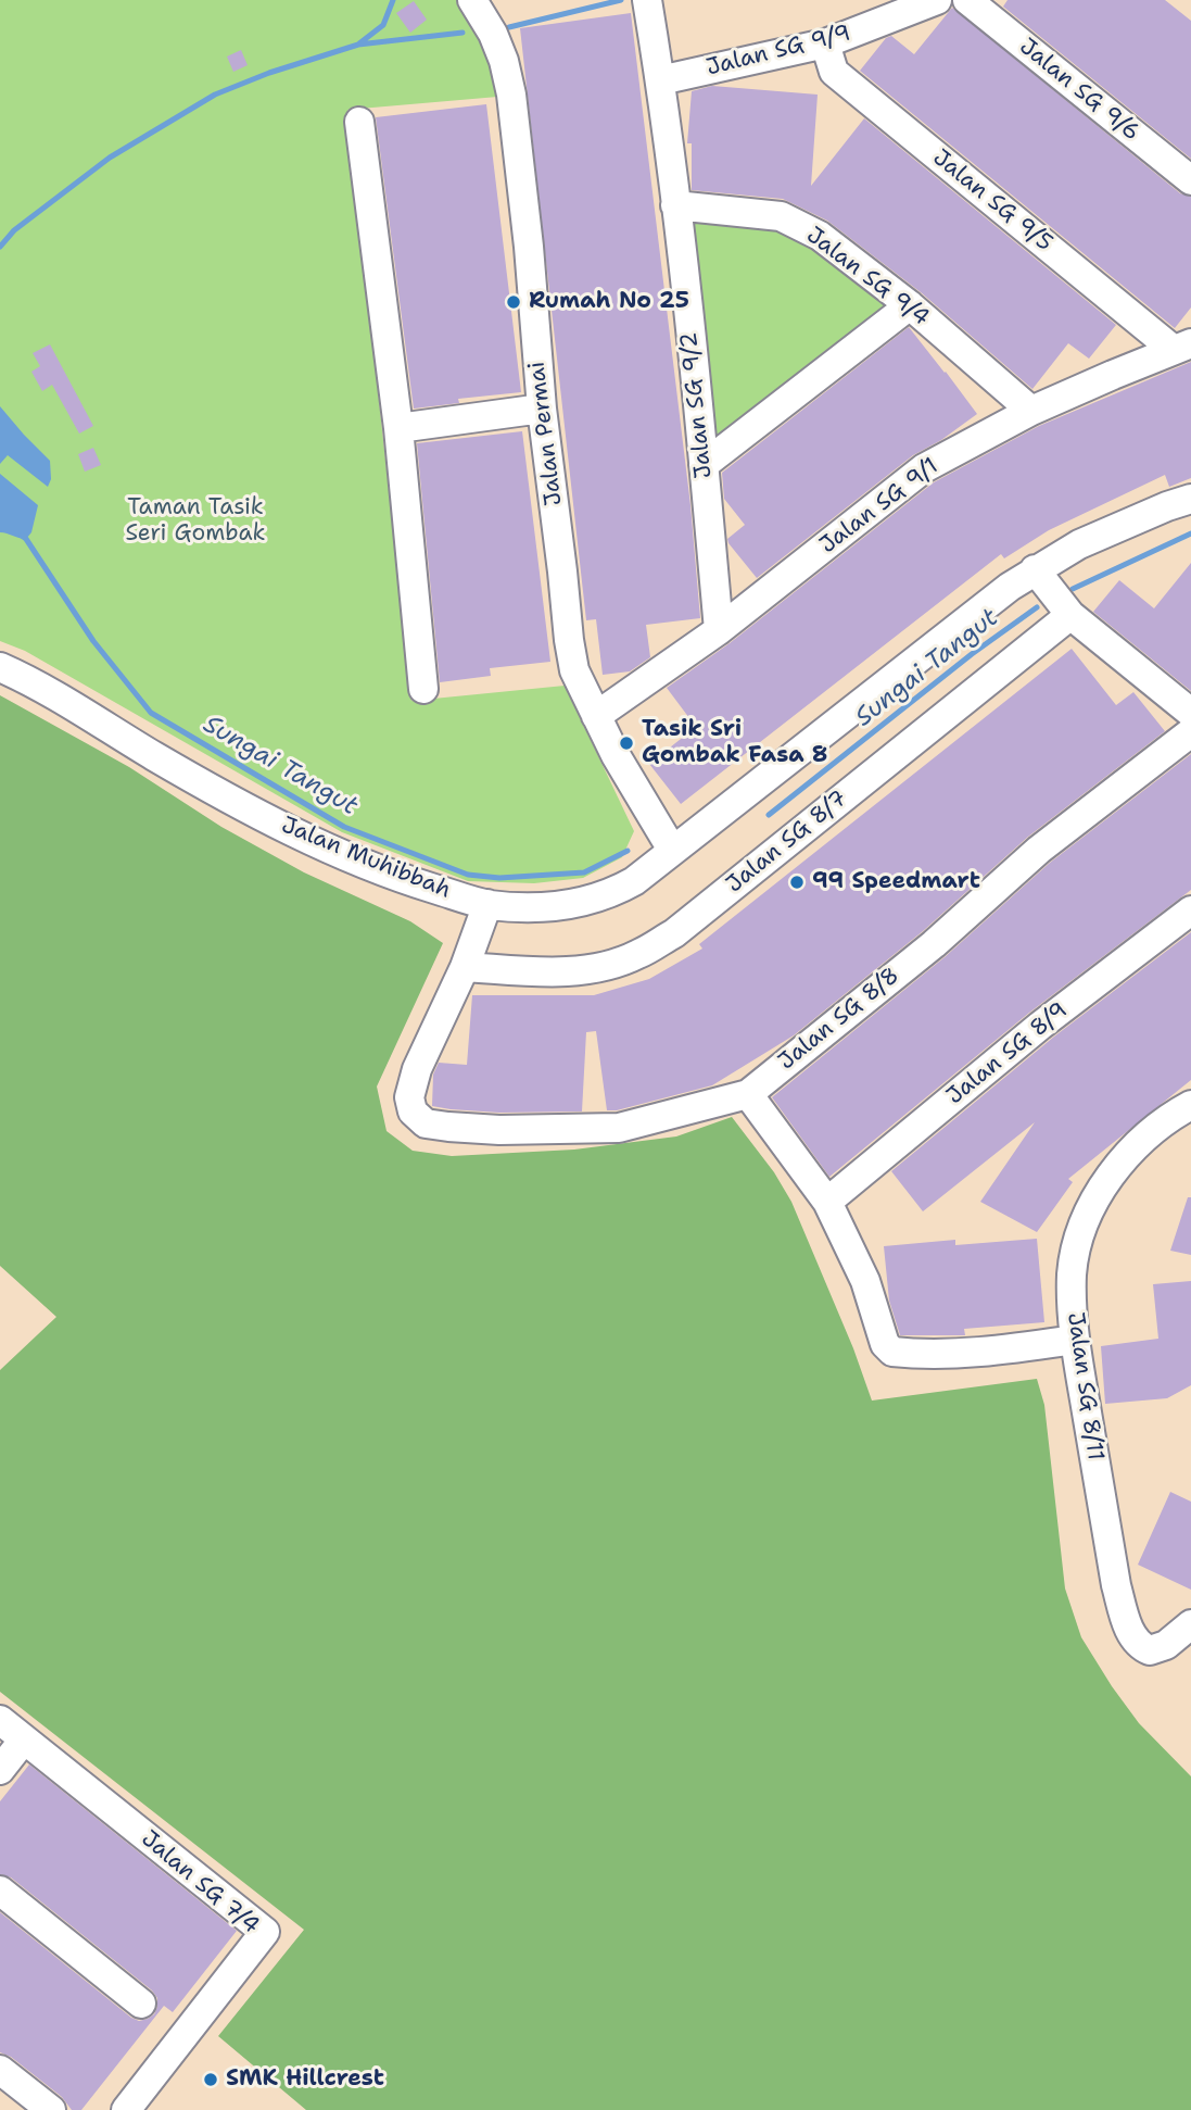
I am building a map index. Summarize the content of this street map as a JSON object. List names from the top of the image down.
{
  "streets": {
    "street": [
      "Jalan SG 9/9",
      "Jalan SG 9/6",
      "Jalan SG 9/5",
      "Jalan SG 9/4",
      "Jalan SG 9/2",
      "Jalan Permai",
      "Jalan SG 9/1",
      "Jalan SG 8/7",
      "Jalan Muhibbah",
      "Jalan SG 8/8",
      "Jalan SG 8/9",
      "Jalan SG 8/11",
      "Jalan SG 7/4"
    ]
  },
  "crossings": [
    ["Jalan SG 9/9", "Jalan SG 9/5"],
    ["Jalan SG 9/9", "Jalan SG 9/2"],
    ["Jalan SG 9/5", "Jalan SG 9/1"],
    ["Jalan SG 9/4", "Jalan SG 9/2"],
    ["Jalan SG 9/4", "Jalan SG 9/1"],
    ["Jalan SG 9/2", "Jalan SG 9/1"],
    ["Jalan Permai", "Jalan SG 9/1"],
    ["Jalan Permai", "Jalan Muhibbah"],
    ["Jalan SG 8/7", "Jalan SG 8/8"]
  ],
  "water": ["Sungai Tangut"],
  "parks": ["Taman Tasik Seri Gombak"],
  "places": [
    "Rumah No 25",
    "Tasik Sri Gombak Fasa 8",
    "99 Speedmart",
    "SMK Hillcrest"
  ]
}
